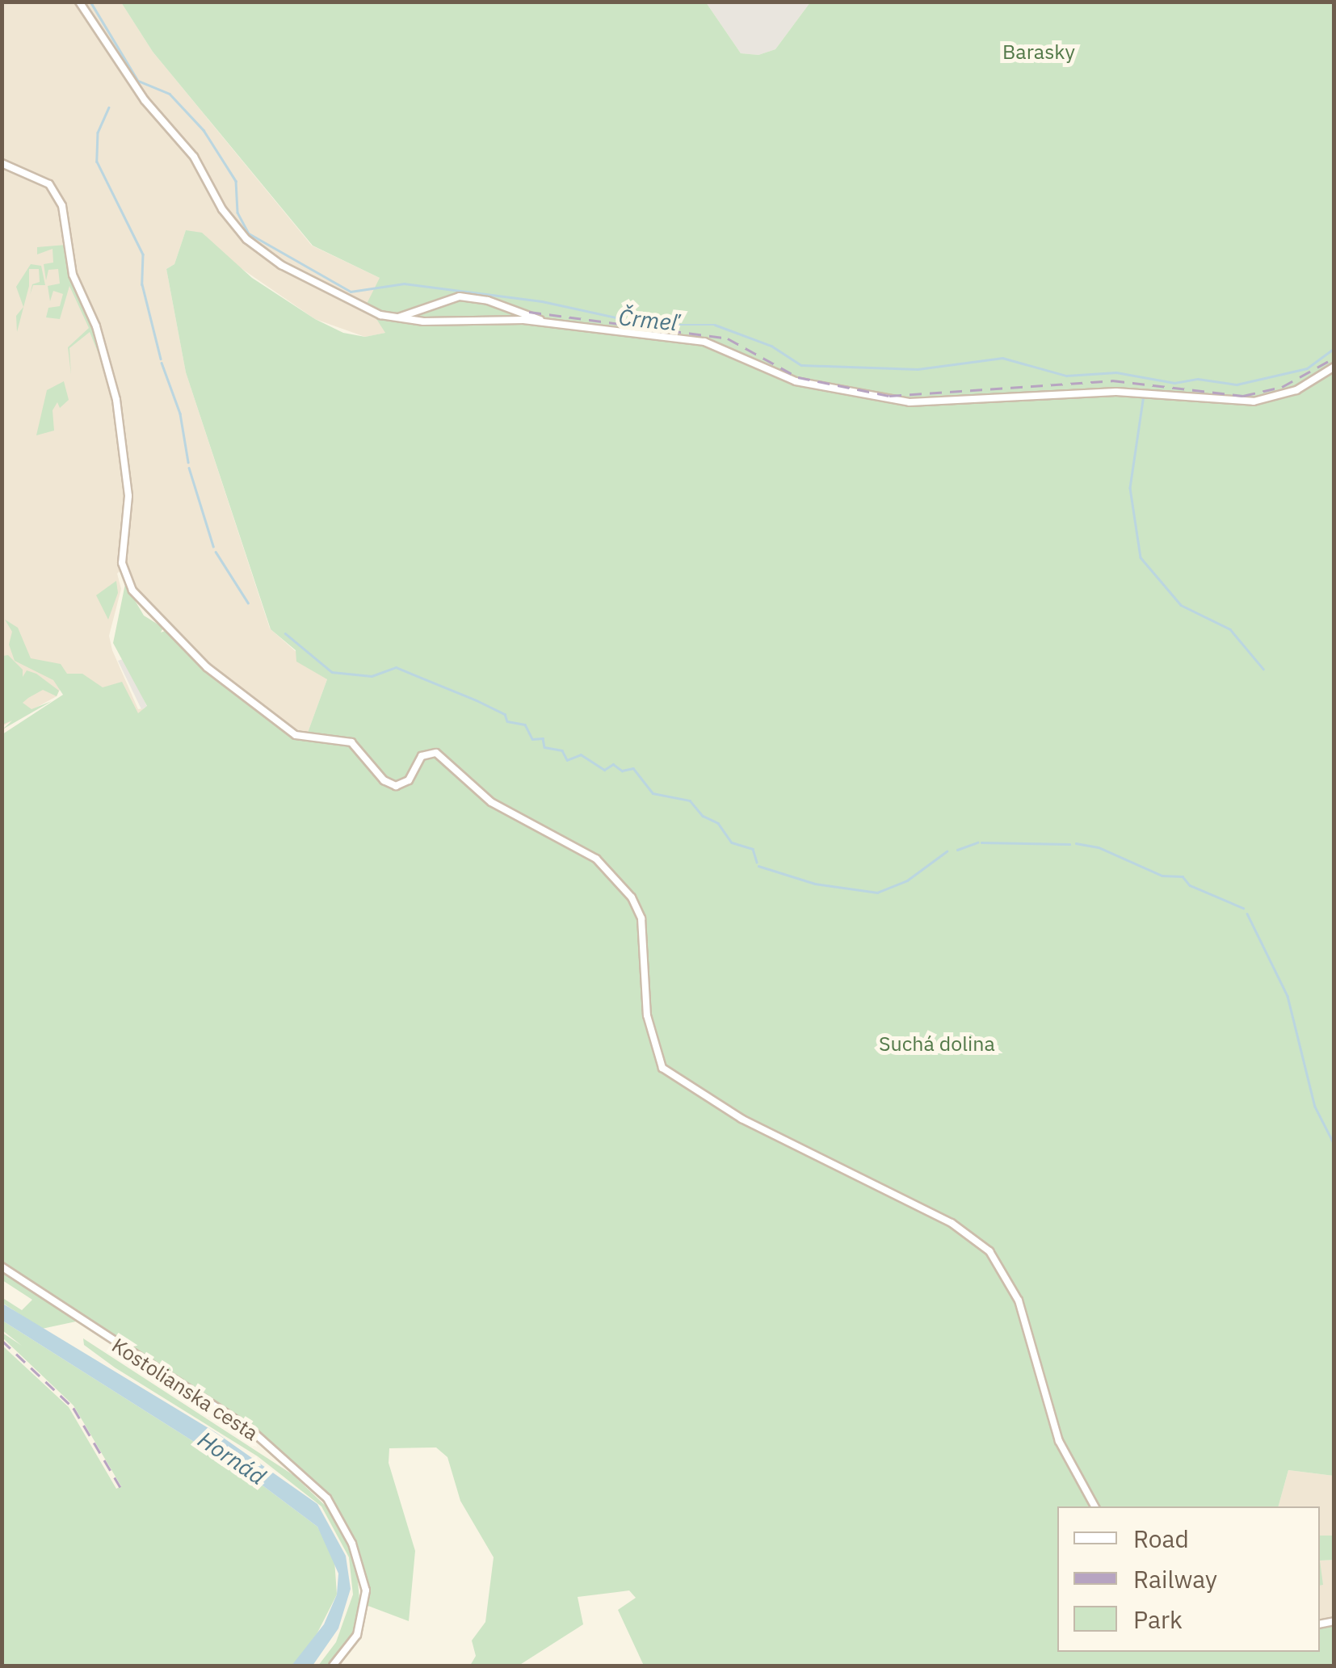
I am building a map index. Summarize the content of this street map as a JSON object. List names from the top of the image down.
{
  "streets": {
    "street": ["Kostolianska cesta"]
  },
  "water": ["Črmeľ", "Hornád"],
  "parks": ["Barasky", "Suchá dolina"],
  "legend": ["Road", "Railway", "Park"]
}
